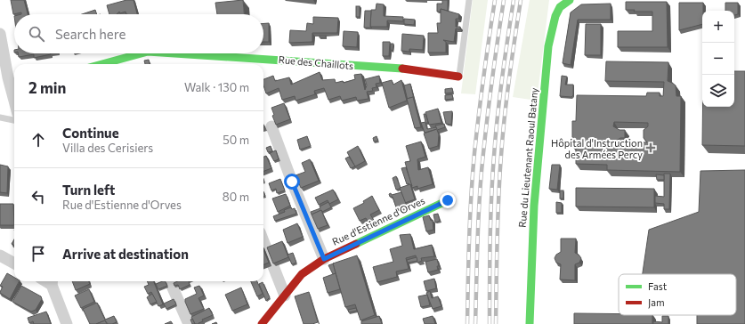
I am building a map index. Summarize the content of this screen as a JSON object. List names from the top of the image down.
{
  "streets": {
    "street": ["Rue des Chaillots", "Rue du Lieutenant Raoul Batany", "Rue d'Estienne d'Orves"]
  },
  "places": {
    "health": ["Hôpital d'Instruction des Armées Percy"]
  },
  "legend": ["Fast", "Jam"],
  "page": {
    "map_buttons": ["+", "−"],
    "search": "Search here",
    "heading": ["2 min", "Walk · 130 m"],
    "list": [
      ["Continue", "Villa des Cerisiers", "50 m"],
      ["Turn left", "Rue d'Estienne d'Orves", "80 m"],
      "Arrive at destination"
    ]
  }
}
